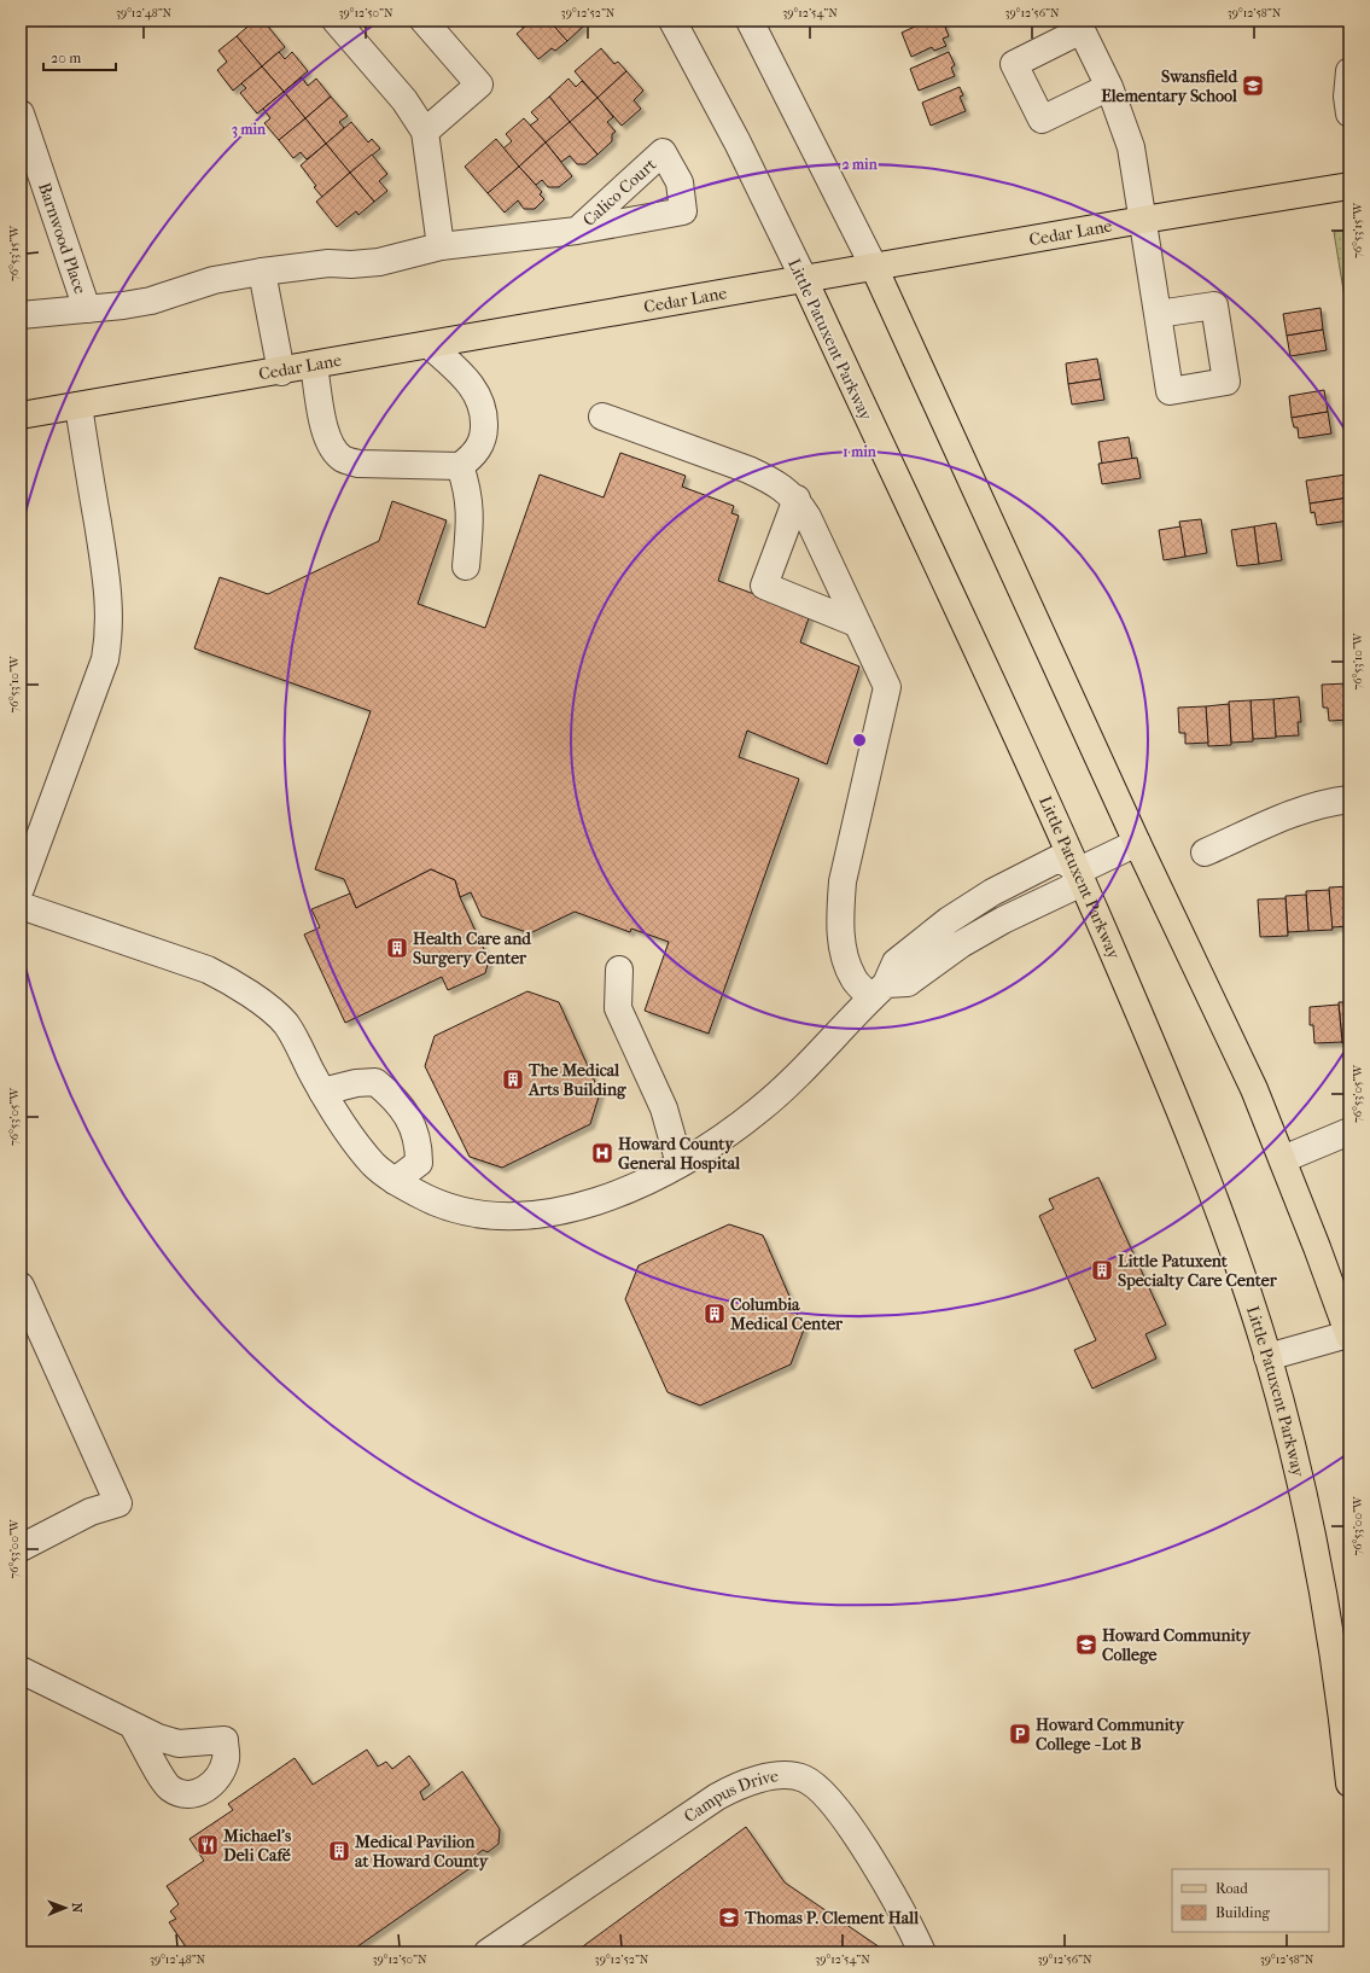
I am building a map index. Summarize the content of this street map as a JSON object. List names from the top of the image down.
{
  "streets": {
    "main road": ["Cedar Lane", "Little Patuxent Parkway"],
    "street": ["Calico Court", "Barnwood Place", "Campus Drive"]
  },
  "crossings": [
    ["Calico Court", "Barnwood Place"],
    ["Cedar Lane", "Little Patuxent Parkway"]
  ],
  "places": {
    "school or university": ["Swansfield Elementary School", "Howard Community College", "Thomas P. Clement Hall"],
    "building": [
      "Health Care and Surgery Center",
      "The Medical Arts Building",
      "Little Patuxent Specialty Care Center",
      "Columbia Medical Center",
      "Medical Pavilion at Howard County"
    ],
    "hospital": ["Howard County General Hospital"],
    "parking": ["Howard Community College - Lot B"],
    "restaurant": ["Michael’s Deli Café"]
  },
  "legend": ["Road", "Building"],
  "scale_bar": "20 m",
  "north": "right",
  "coordinates": [
    "39°12'48\"N",
    "39°12'50\"N",
    "39°12'52\"N",
    "39°12'54\"N",
    "39°12'56\"N",
    "39°12'58\"N",
    "76°53'15\"W",
    "76°53'10\"W",
    "76°53'05\"W",
    "76°53'00\"W"
  ],
  "rings": ["3 min", "2 min", "1 min"]
}
